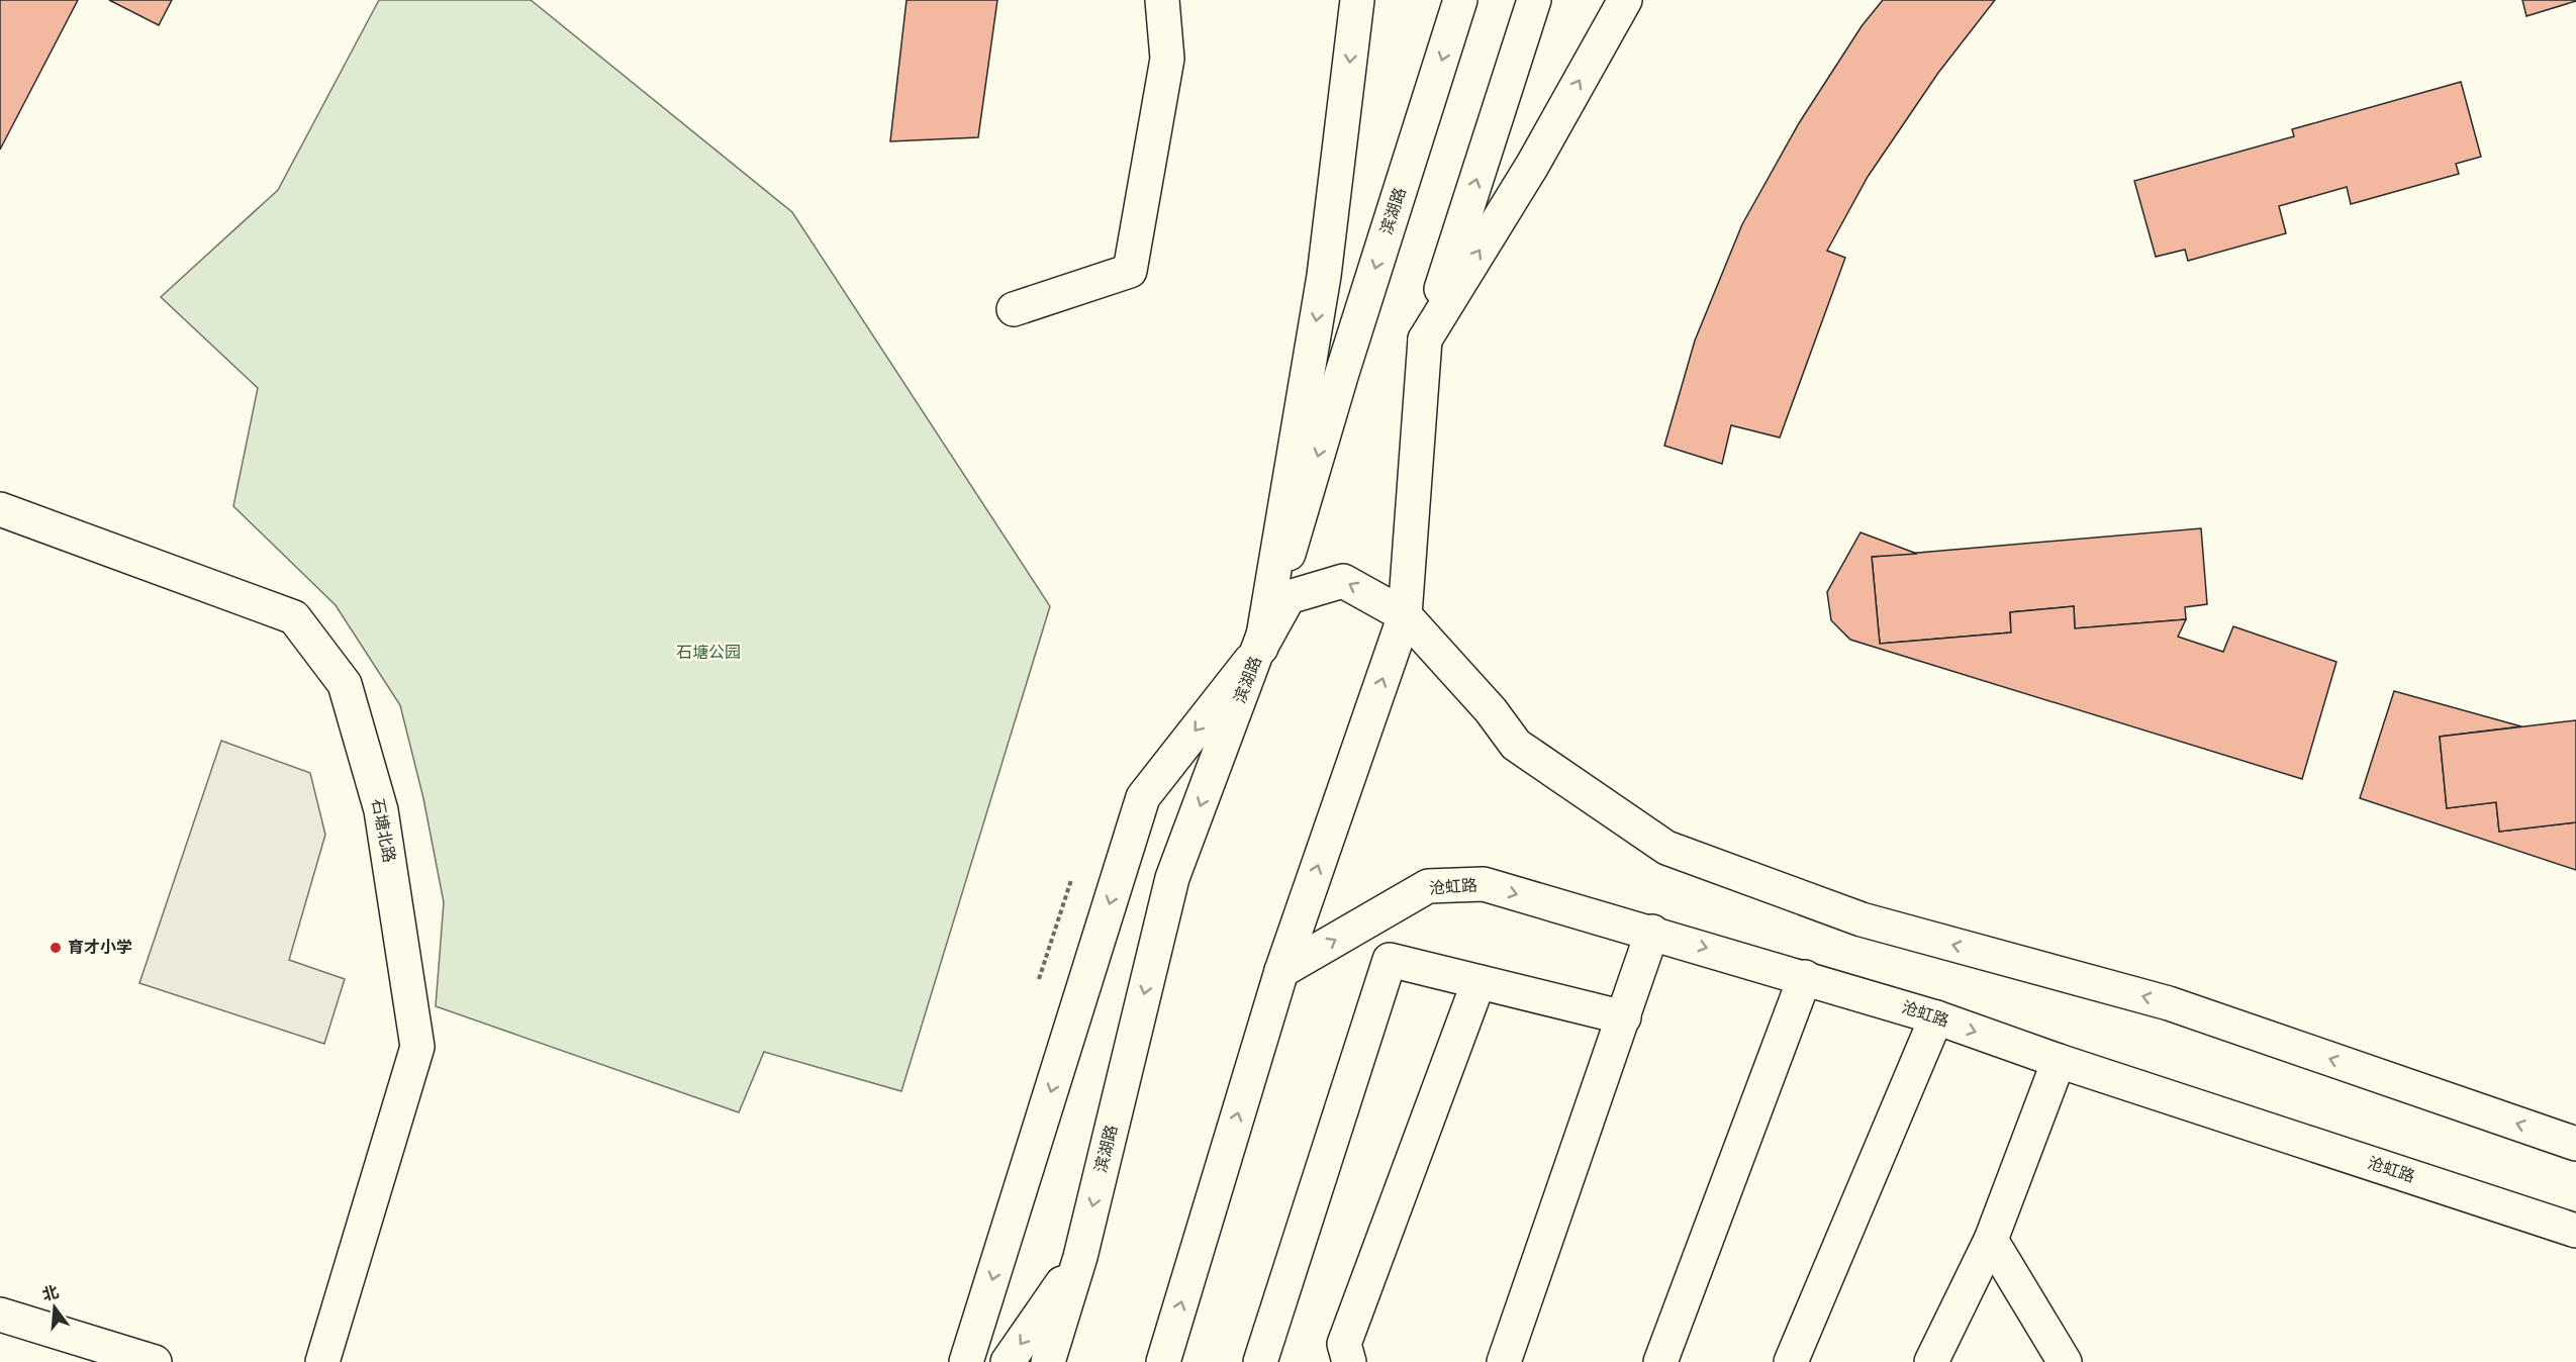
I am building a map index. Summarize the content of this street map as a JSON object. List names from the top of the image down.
{
  "streets": {
    "main road": ["滨湖路", "石塘北路", "沧虹路"]
  },
  "parks": ["石塘公园"],
  "places": ["育才小学"],
  "north": "top"
}
